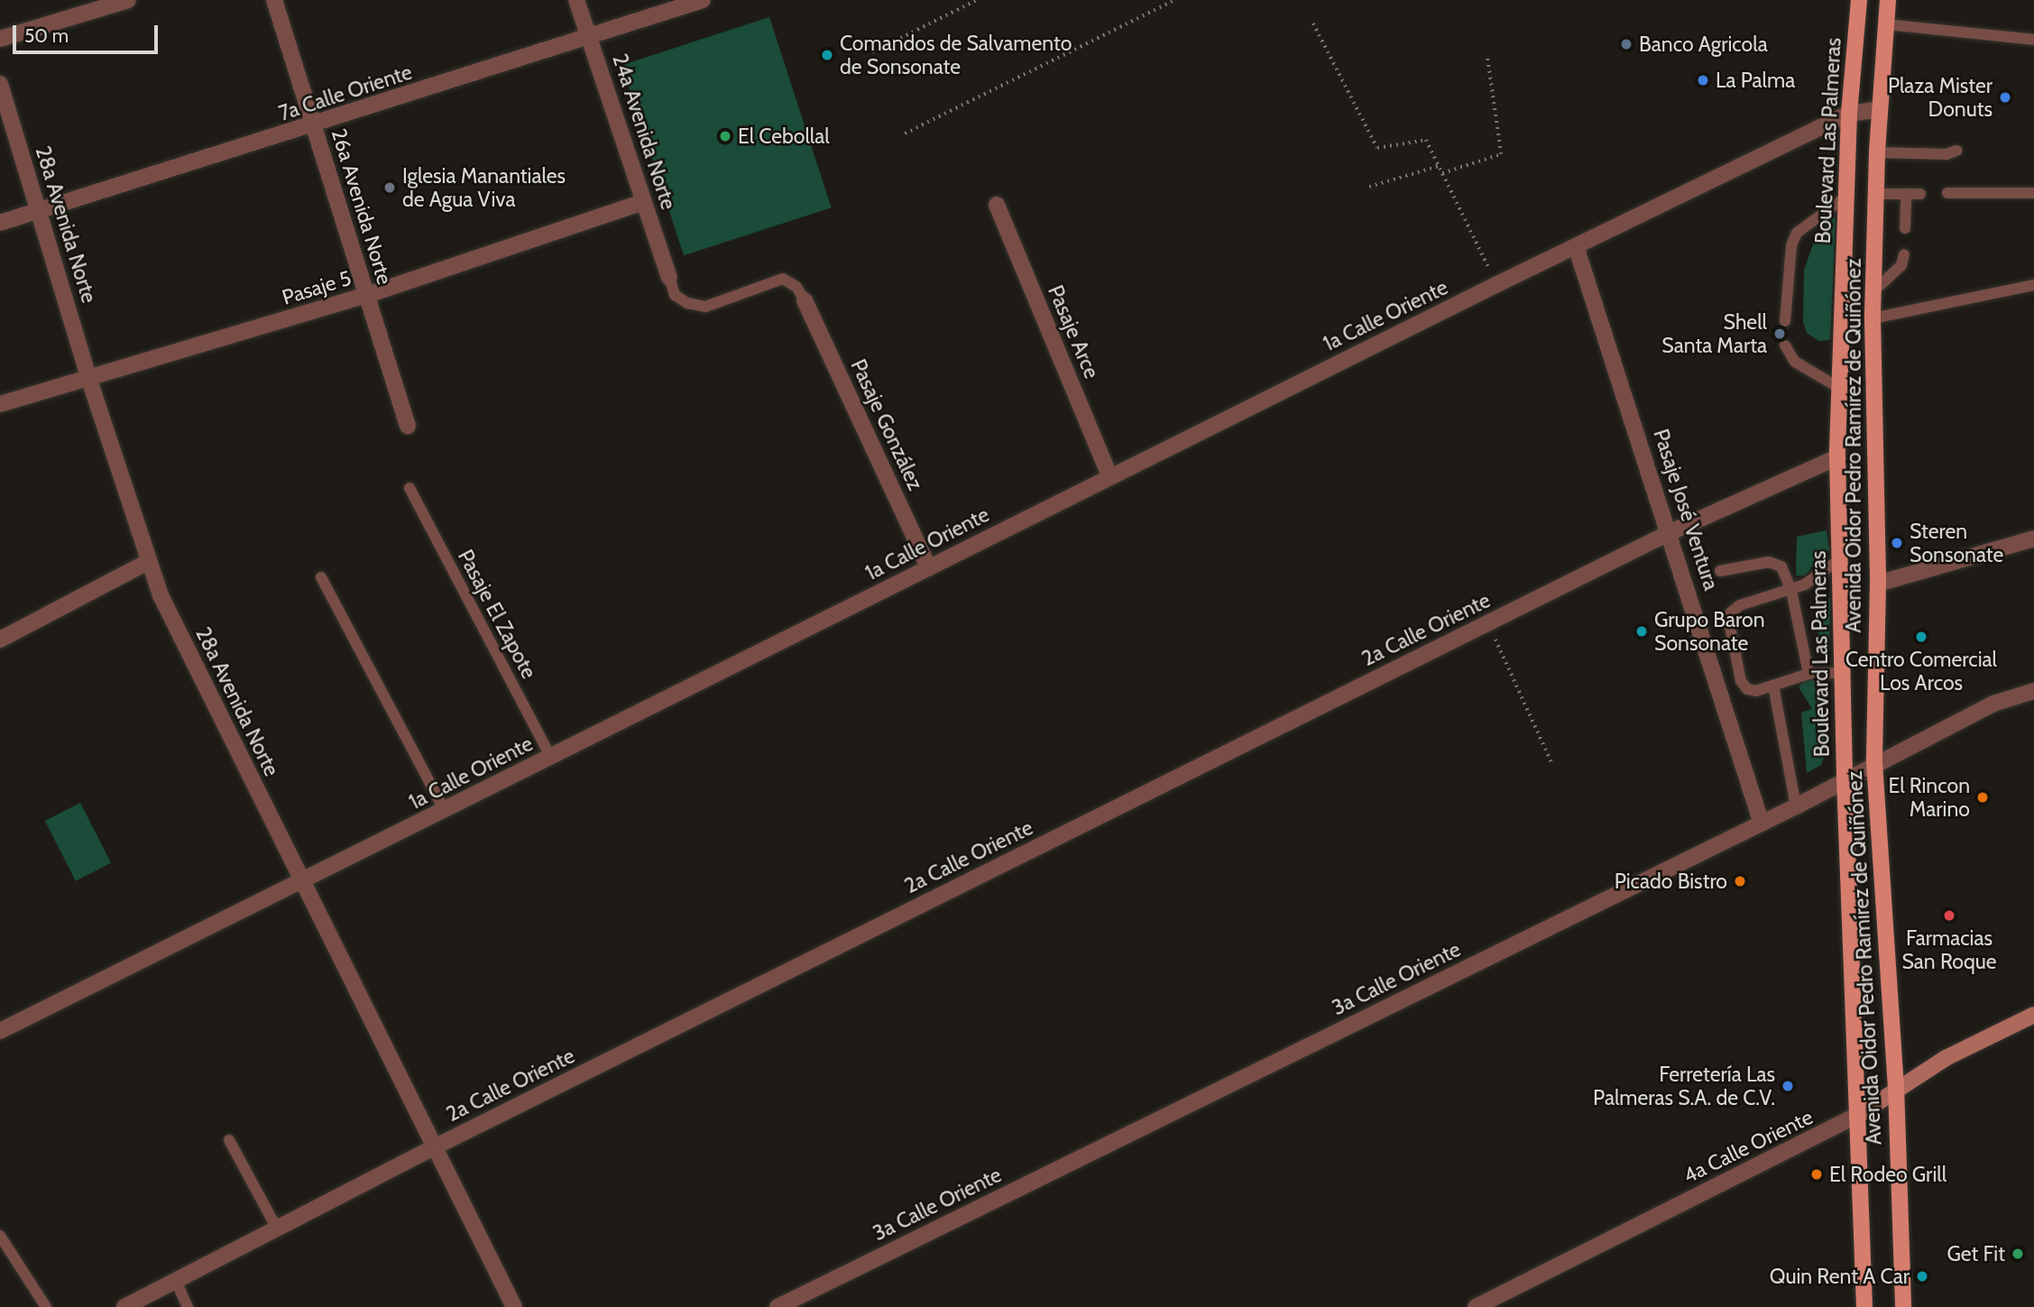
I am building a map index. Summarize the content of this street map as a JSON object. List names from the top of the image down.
{
  "streets": {
    "main road": ["Boulevard Las Palmeras", "Avenida Oidor Pedro Ramírez de Quiñónez"],
    "street": [
      "7a Calle Oriente",
      "24a Avenida Norte",
      "26a Avenida Norte",
      "28a Avenida Norte",
      "Pasaje 5",
      "1a Calle Oriente",
      "Pasaje Arce",
      "Pasaje González",
      "Pasaje José Ventura",
      "2a Calle Oriente",
      "3a Calle Oriente",
      "4a Calle Oriente"
    ],
    "lane": ["Pasaje El Zapote"]
  },
  "crossings": [
    ["7a Calle Oriente", "24a Avenida Norte"],
    ["7a Calle Oriente", "26a Avenida Norte"],
    ["7a Calle Oriente", "28a Avenida Norte"],
    ["24a Avenida Norte", "Pasaje 5"],
    ["Boulevard Las Palmeras", "1a Calle Oriente"],
    ["Boulevard Las Palmeras", "2a Calle Oriente"],
    ["Boulevard Las Palmeras", "3a Calle Oriente"],
    ["Boulevard Las Palmeras", "4a Calle Oriente"],
    ["26a Avenida Norte", "Pasaje 5"],
    ["28a Avenida Norte", "Pasaje 5"],
    ["28a Avenida Norte", "1a Calle Oriente"],
    ["28a Avenida Norte", "2a Calle Oriente"],
    ["1a Calle Oriente", "Pasaje Arce"],
    ["1a Calle Oriente", "Pasaje González"],
    ["1a Calle Oriente", "Avenida Oidor Pedro Ramírez de Quiñónez"],
    ["1a Calle Oriente", "Pasaje José Ventura"],
    ["1a Calle Oriente", "Pasaje El Zapote"],
    ["Avenida Oidor Pedro Ramírez de Quiñónez", "3a Calle Oriente"],
    ["Avenida Oidor Pedro Ramírez de Quiñónez", "4a Calle Oriente"],
    ["Pasaje José Ventura", "2a Calle Oriente"],
    ["Pasaje José Ventura", "3a Calle Oriente"]
  ],
  "places": [
    "Banco Agricola",
    "Comandos de Salvamento de Sonsonate",
    "La Palma",
    "Plaza Mister Donuts",
    "El Cebollal",
    "Iglesia Manantiales de Agua Viva",
    "Shell Santa Marta",
    "Steren Sonsonate",
    "Grupo Baron Sonsonate",
    "Centro Comercial Los Arcos",
    "El Rincon Marino",
    "Picado Bistro",
    "Farmacias San Roque",
    "Ferretería Las Palmeras S.A. de C.V.",
    "El Rodeo Grill",
    "Get Fit",
    "Quin Rent A Car"
  ],
  "scale_bar": "50 m"
}
